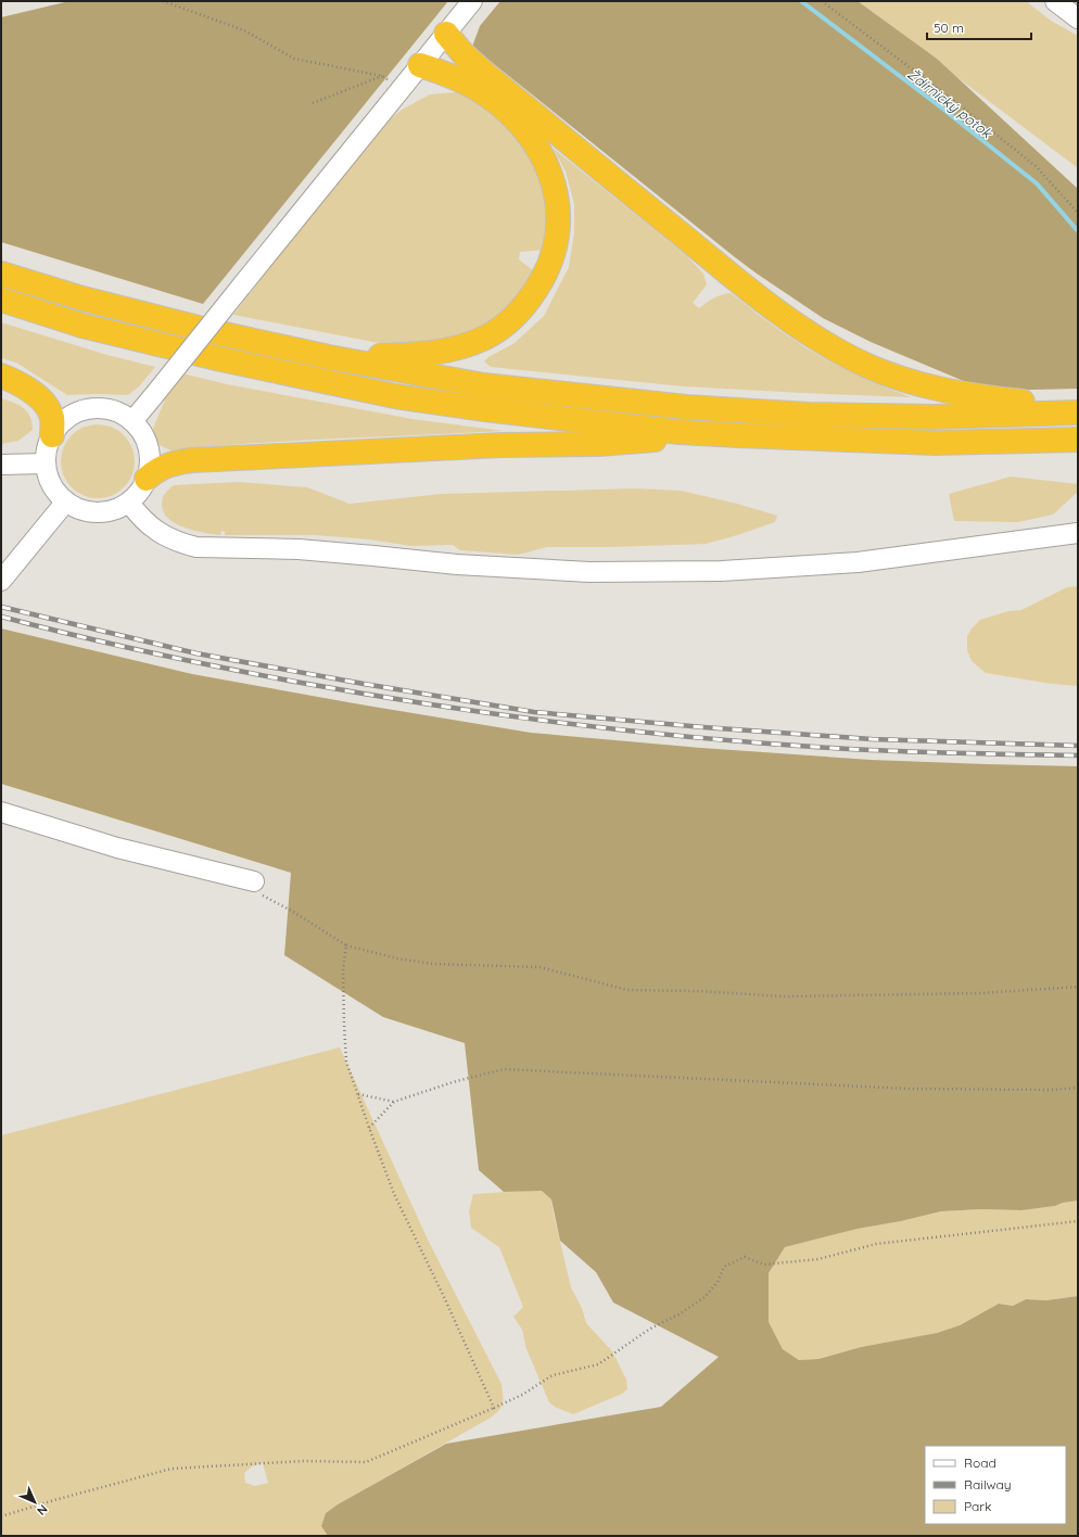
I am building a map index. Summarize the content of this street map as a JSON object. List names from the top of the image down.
{
  "water": ["Ždírnický potok"],
  "legend": ["Road", "Railway", "Park"],
  "scale_bar": "50 m",
  "north": "bottom right"
}
